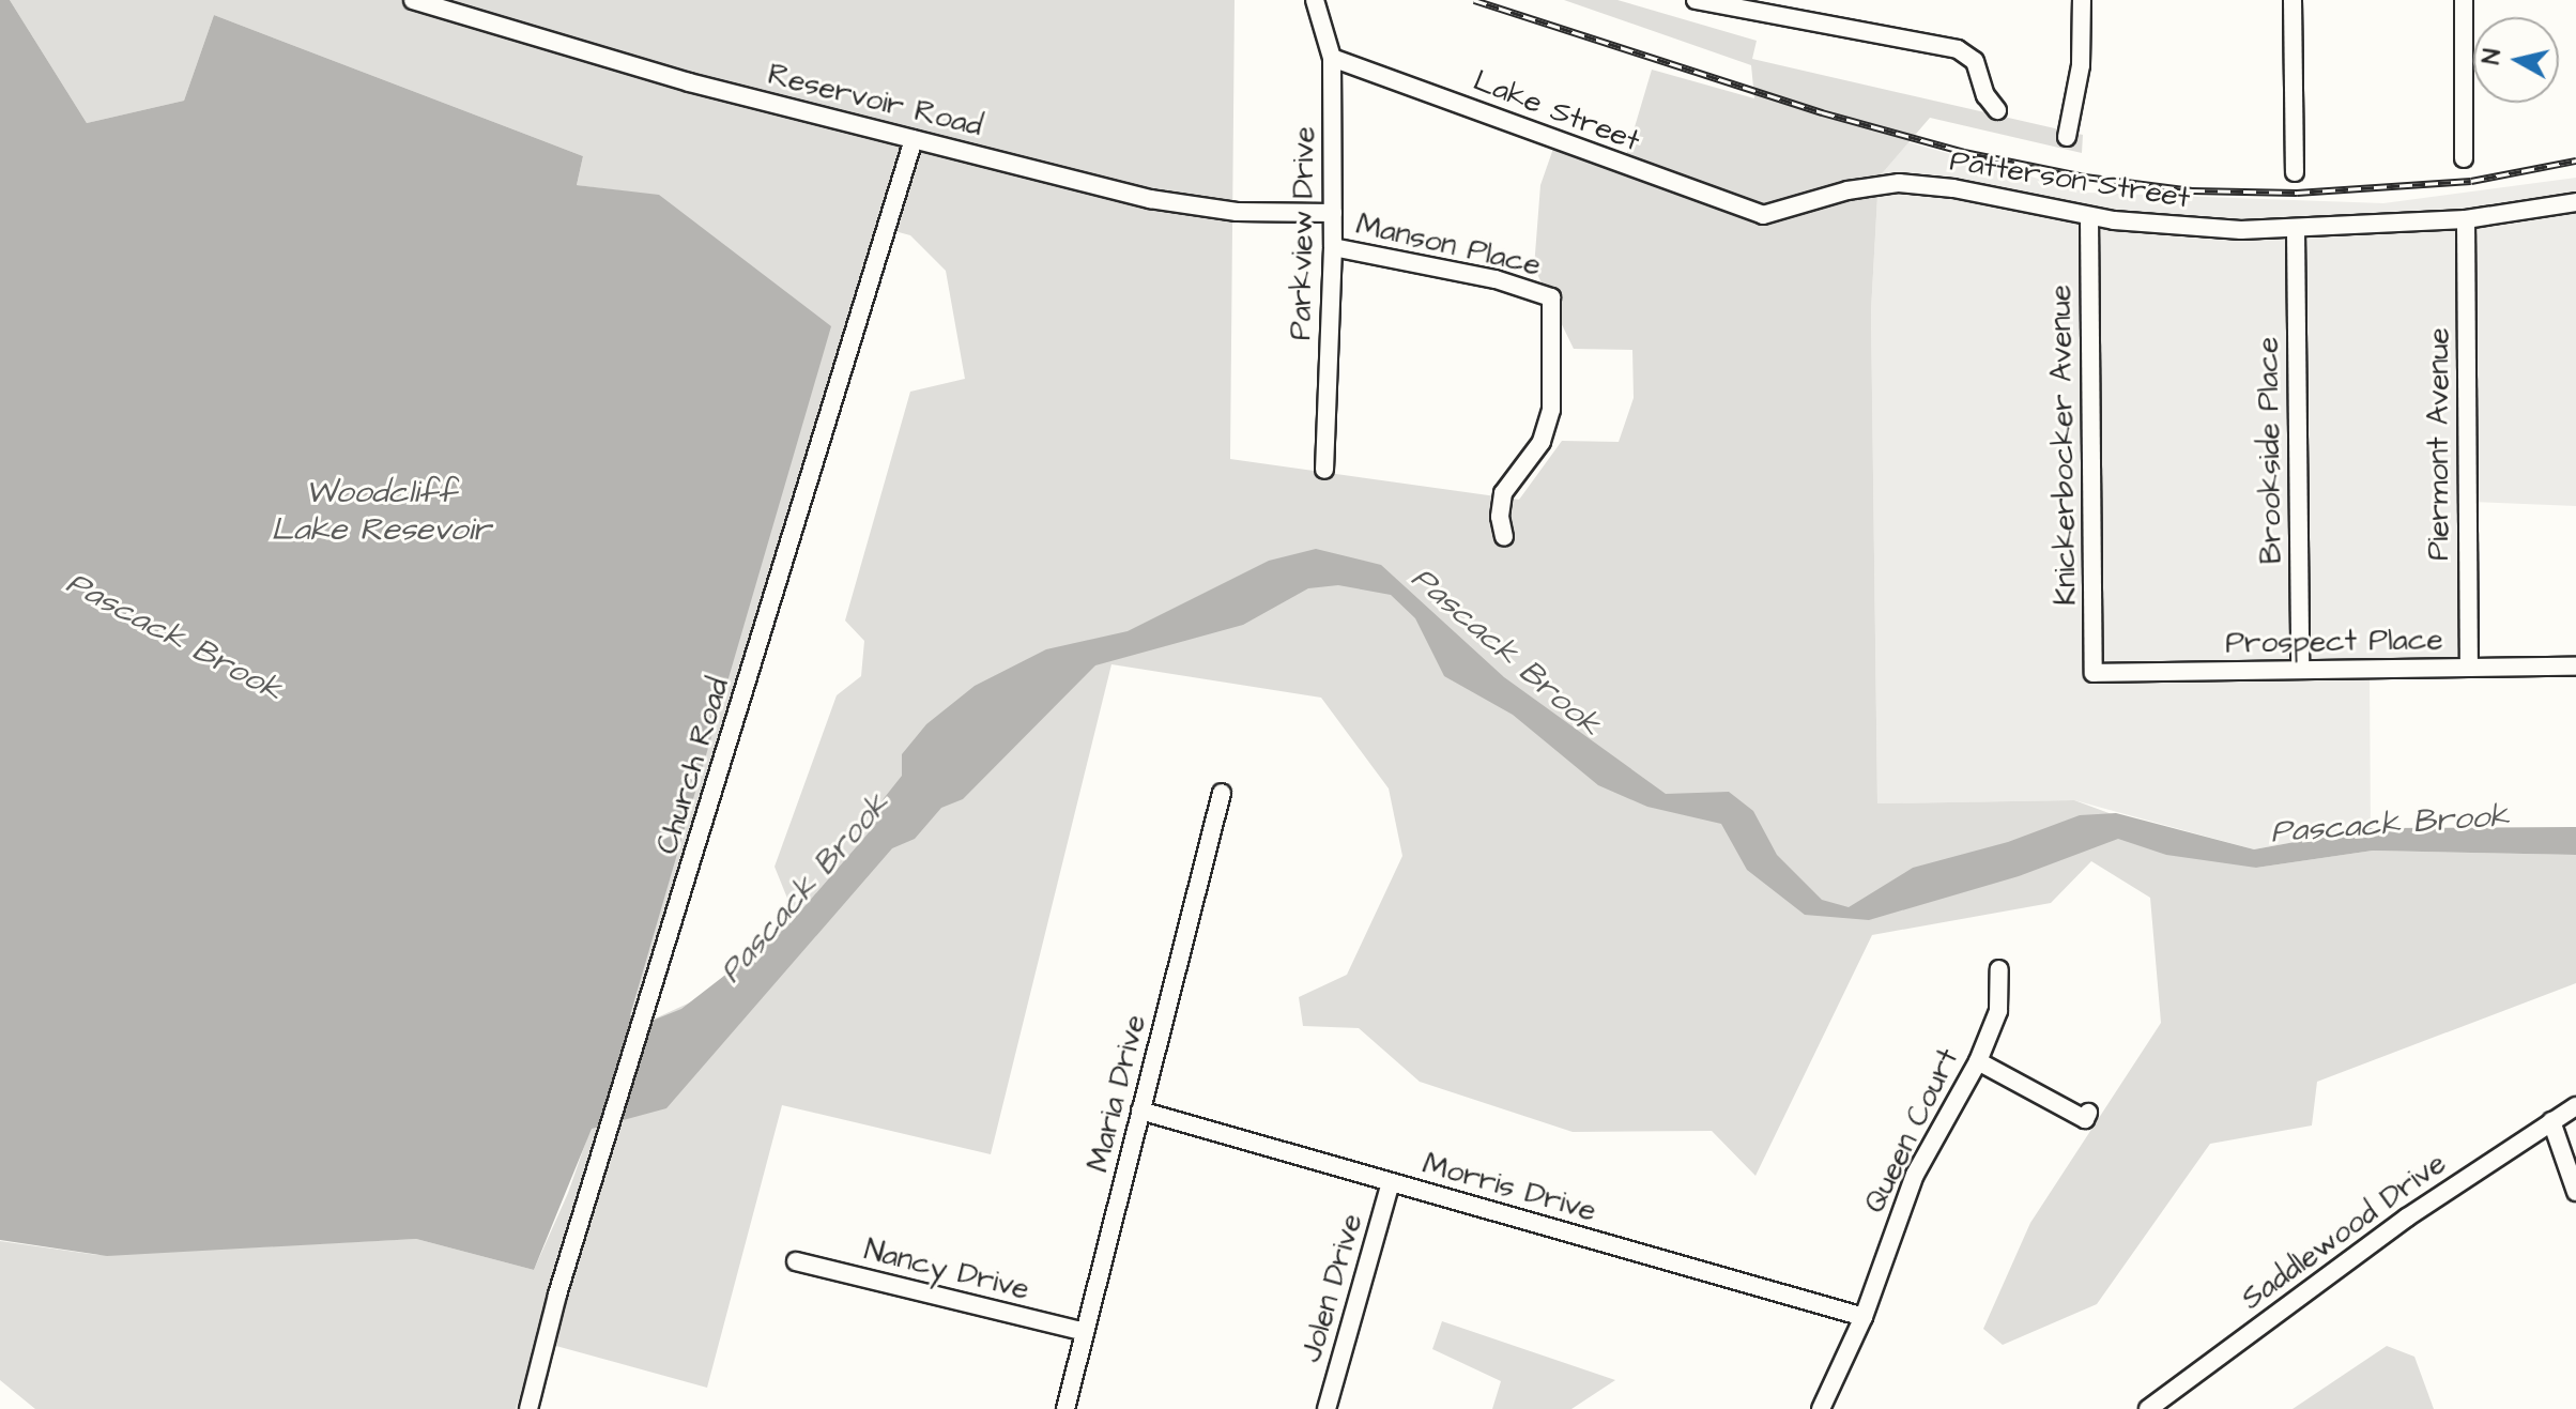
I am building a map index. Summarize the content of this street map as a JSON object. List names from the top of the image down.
{
  "streets": {
    "street": [
      "Reservoir Road",
      "Lake Street",
      "Patterson Street",
      "Parkview Drive",
      "Manson Place",
      "Piermont Avenue",
      "Knickerbocker Avenue",
      "Brookside Place",
      "Prospect Place",
      "Church Road",
      "Maria Drive",
      "Queen Court",
      "Morris Drive",
      "Saddlewood Drive",
      "Nancy Drive",
      "Jolen Drive"
    ]
  },
  "crossings": [
    ["Reservoir Road", "Parkview Drive"],
    ["Reservoir Road", "Church Road"],
    ["Lake Street", "Patterson Street"],
    ["Lake Street", "Parkview Drive"],
    ["Patterson Street", "Piermont Avenue"],
    ["Patterson Street", "Knickerbocker Avenue"],
    ["Patterson Street", "Brookside Place"],
    ["Parkview Drive", "Manson Place"],
    ["Piermont Avenue", "Prospect Place"],
    ["Knickerbocker Avenue", "Prospect Place"],
    ["Brookside Place", "Prospect Place"],
    ["Maria Drive", "Morris Drive"],
    ["Maria Drive", "Nancy Drive"],
    ["Queen Court", "Morris Drive"],
    ["Morris Drive", "Jolen Drive"]
  ],
  "water": ["Woodcliff Lake Resevoir", "Pascack Brook"],
  "north": "left"
}
